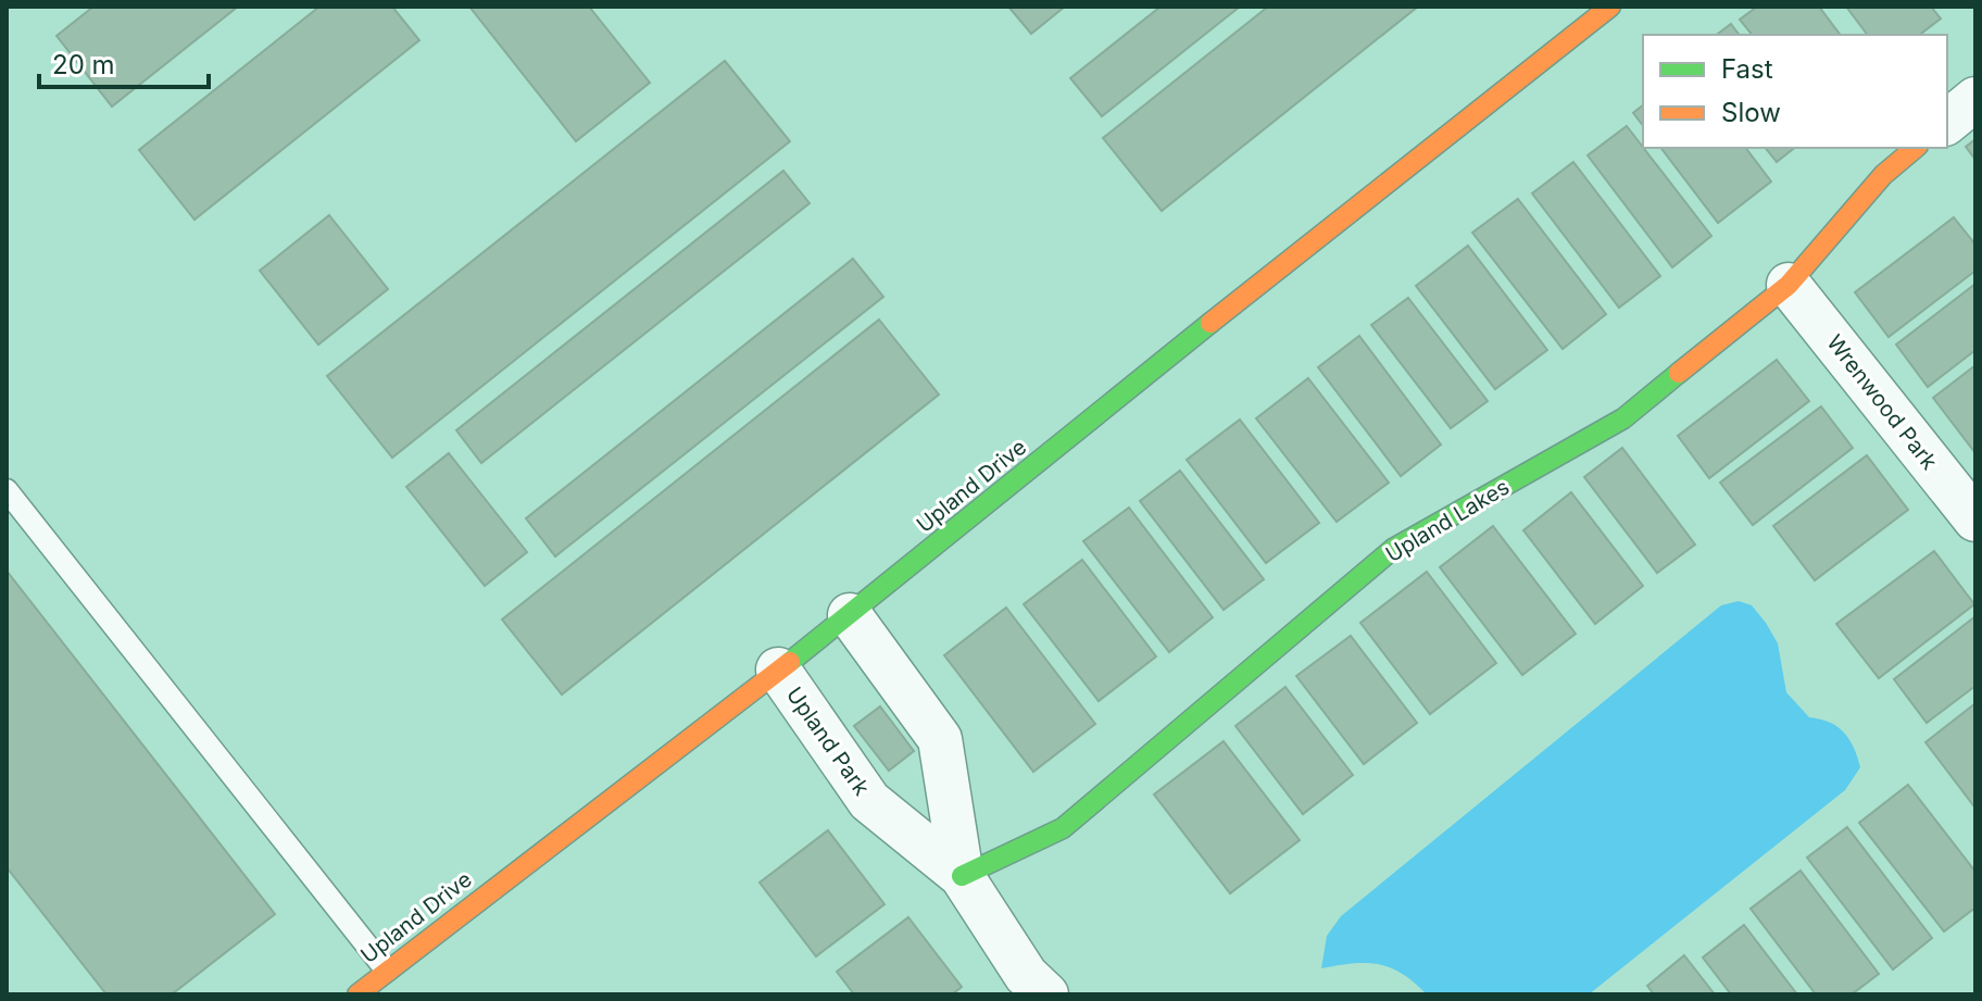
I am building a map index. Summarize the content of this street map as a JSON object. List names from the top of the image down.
{
  "streets": {
    "street": [
      "Wrenwood Park",
      "Upland Drive",
      "Upland Lakes",
      "Upland Park"
    ]
  },
  "crossings": [
    ["Wrenwood Park", "Upland Lakes"],
    ["Upland Drive", "Upland Park"],
    ["Upland Lakes", "Upland Park"]
  ],
  "legend": ["Fast", "Slow"],
  "scale_bar": "20 m"
}
